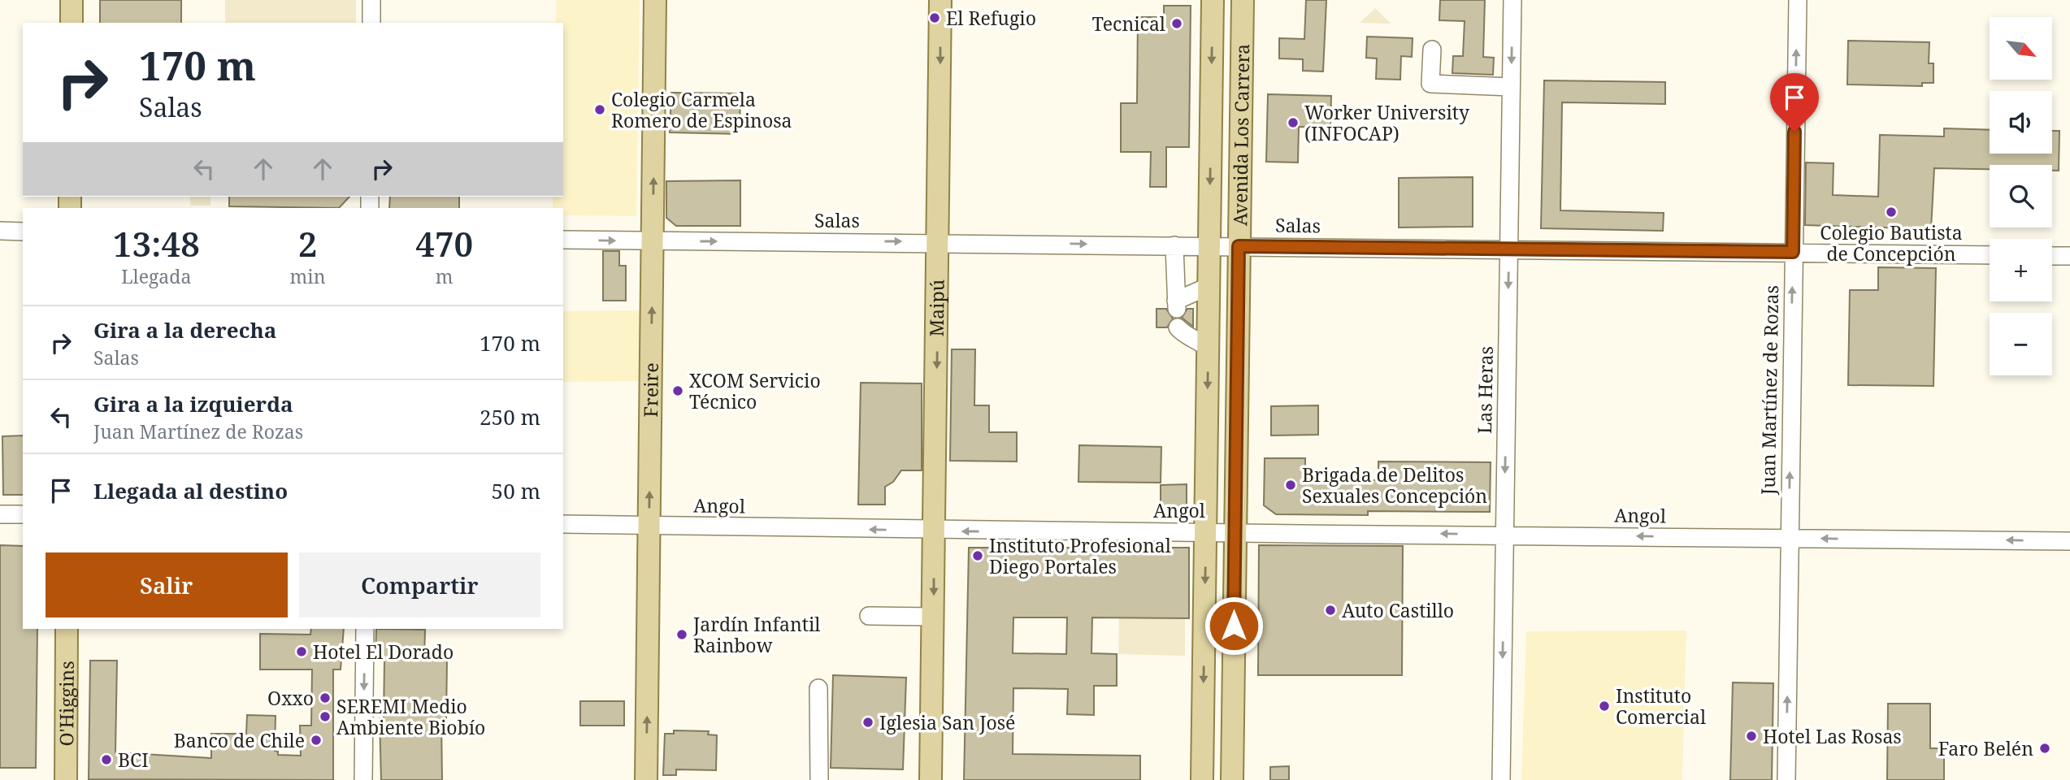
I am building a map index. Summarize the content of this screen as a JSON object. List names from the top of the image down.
{
  "streets": {
    "main road": [
      "Avenida Los Carrera",
      "Maipú",
      "Freire",
      "O'Higgins"
    ],
    "street": [
      "Salas",
      "Las Heras",
      "Juan Martínez de Rozas",
      "Angol"
    ]
  },
  "crossings": [
    ["Avenida Los Carrera", "Salas"],
    ["Avenida Los Carrera", "Angol"],
    ["Salas", "Maipú"],
    ["Salas", "Freire"],
    ["Salas", "Las Heras"],
    ["Salas", "Juan Martínez de Rozas"],
    ["Maipú", "Angol"],
    ["Freire", "Angol"],
    ["Las Heras", "Angol"],
    ["Juan Martínez de Rozas", "Angol"]
  ],
  "one_way": [
    "Salas",
    "Maipú",
    "Freire",
    "Las Heras",
    "Juan Martínez de Rozas",
    "Angol"
  ],
  "places": [
    "El Refugio",
    "Tecnical",
    "Colegio Carmela Romero de Espinosa",
    "Worker University (INFOCAP)",
    "Colegio Bautista de Concepción",
    "XCOM Servicio Técnico",
    "Brigada de Delitos Sexuales Concepción",
    "Instituto Profesional Diego Portales",
    "Auto Castillo",
    "Jardín Infantil Rainbow",
    "Hotel El Dorado",
    "Oxxo",
    "Instituto Comercial",
    "SEREMI Medio Ambiente Biobío",
    "Iglesia San José",
    "Hotel Las Rosas",
    "Banco de Chile",
    "Faro Belén",
    "BCI"
  ],
  "north": "bottom right",
  "page": {
    "map_buttons": ["+", "−"],
    "turn": ["170 m", "Salas"],
    "eta": [
      "13:48",
      "Llegada",
      "2",
      "min",
      "470",
      "m"
    ],
    "list": [
      {
        "name": "Gira a la derecha",
        "note": "Salas",
        "value": "170 m"
      },
      {
        "name": "Gira a la izquierda",
        "note": "Juan Martínez de Rozas",
        "value": "250 m"
      },
      {
        "name": "Llegada al destino",
        "value": "50 m"
      }
    ],
    "buttons": ["Salir", "Compartir"]
  }
}
